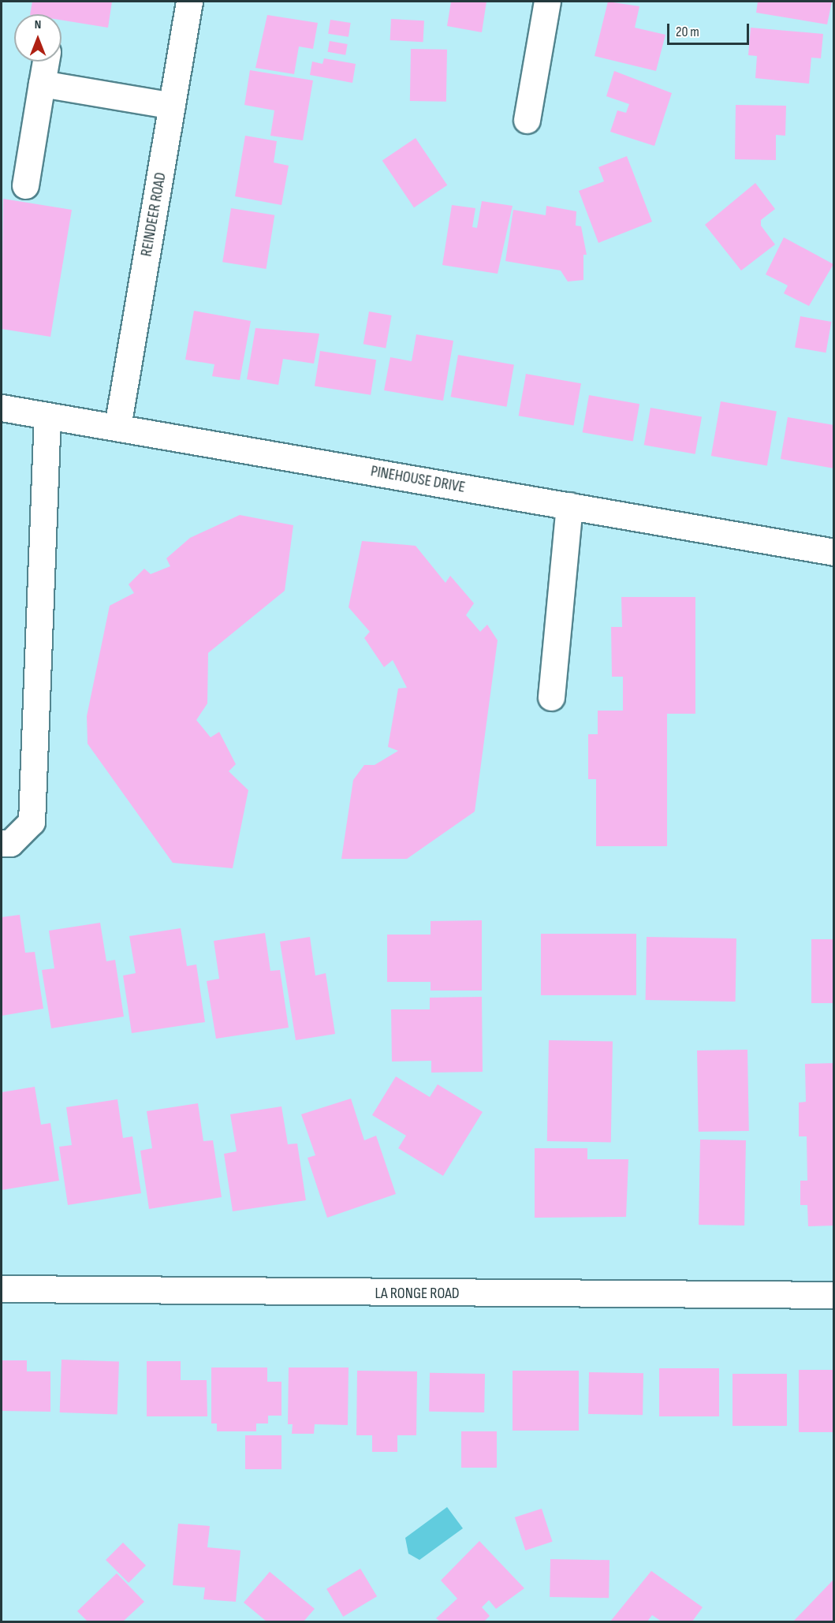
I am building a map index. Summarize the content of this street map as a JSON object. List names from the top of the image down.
{
  "streets": {
    "street": ["REINDEER ROAD", "PINEHOUSE DRIVE", "LA RONGE ROAD"]
  },
  "crossings": [
    ["REINDEER ROAD", "PINEHOUSE DRIVE"]
  ],
  "scale_bar": "20 m",
  "north": "top"
}
